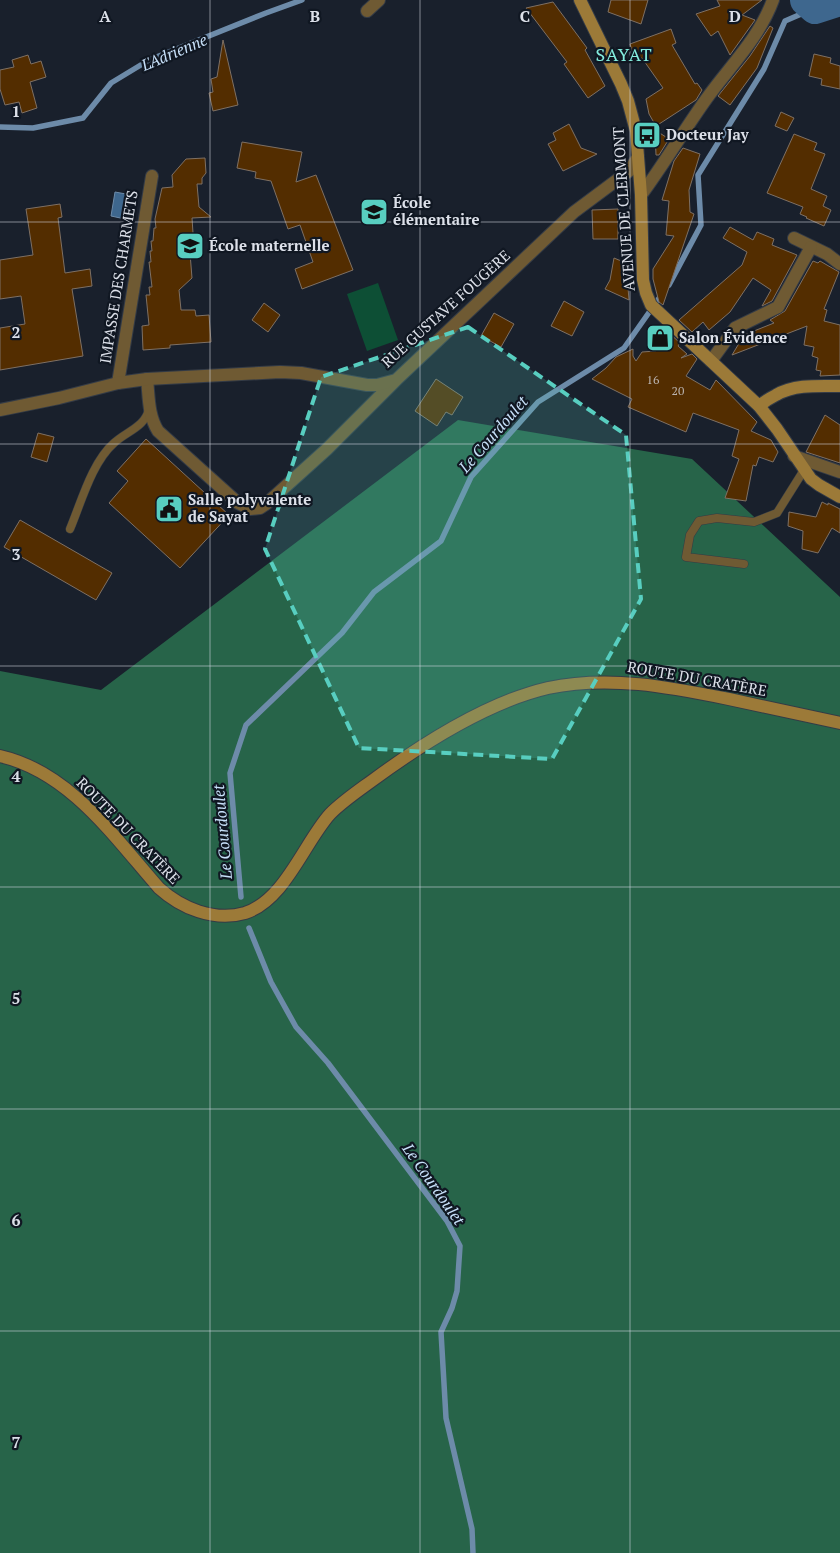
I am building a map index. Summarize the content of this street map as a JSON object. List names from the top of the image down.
{
  "streets": {
    "main road": ["AVENUE DE CLERMONT", "ROUTE DU CRATÈRE"],
    "street": ["IMPASSE DES CHARMETS", "RUE GUSTAVE FOUGÈRE"]
  },
  "crossings": [
    ["AVENUE DE CLERMONT", "RUE GUSTAVE FOUGÈRE"],
    ["IMPASSE DES CHARMETS", "RUE GUSTAVE FOUGÈRE"]
  ],
  "districts": ["SAYAT"],
  "water": ["L'Adrienne", "Le Courdoulet"],
  "places": {
    "bus stop": ["Docteur Jay"],
    "school or university": ["École élémentaire", "École maternelle"],
    "shop": ["Salon Évidence"],
    "public building": ["Salle polyvalente de Sayat"]
  },
  "house_numbers": ["16", "20"],
  "grid": {
    "columns": [
      "A",
      "B",
      "C",
      "D"
    ],
    "rows": [
      "1",
      "2",
      "3",
      "4",
      "5",
      "6",
      "7"
    ]
  }
}
